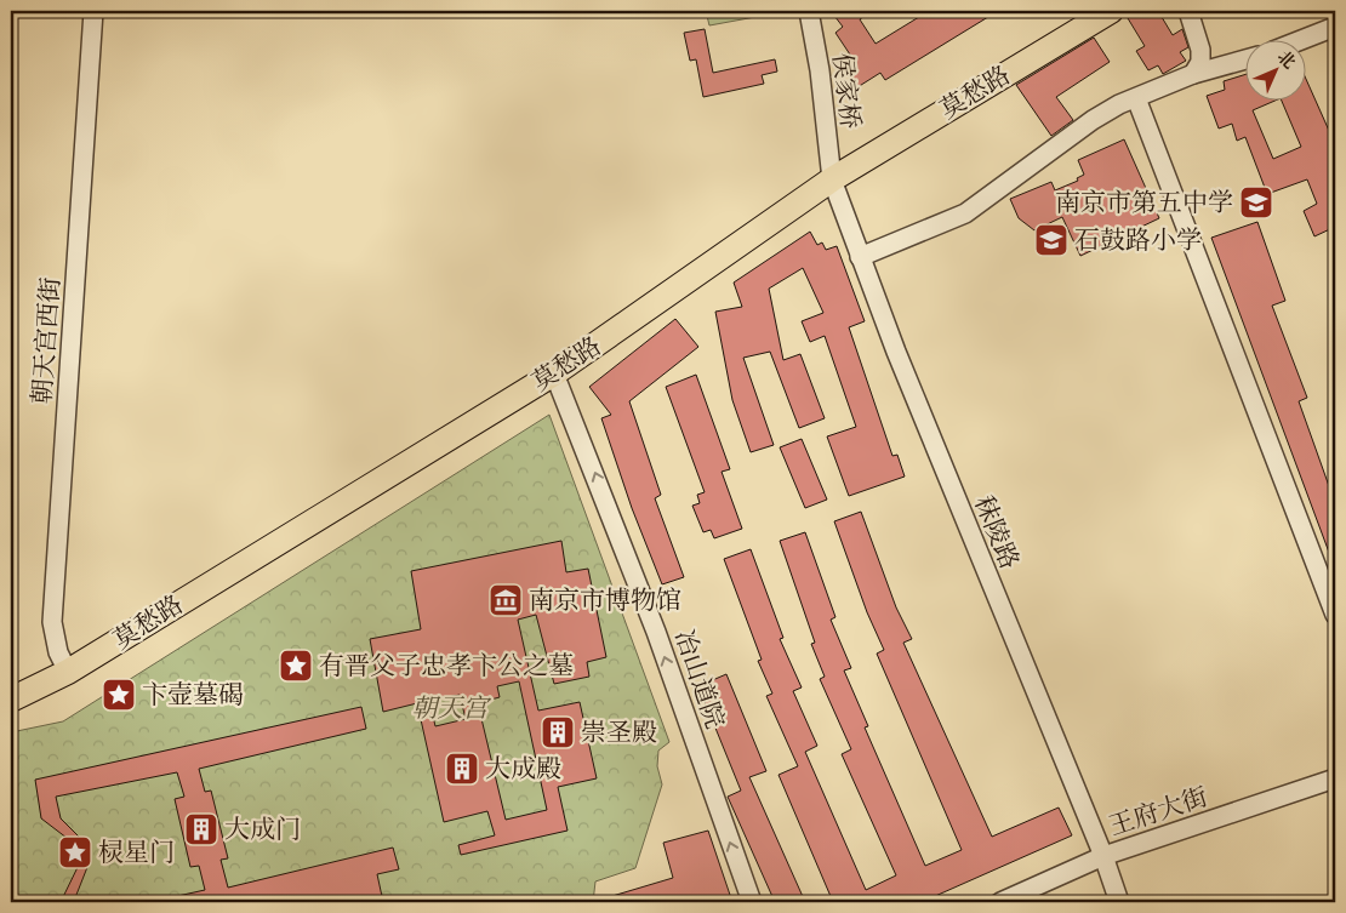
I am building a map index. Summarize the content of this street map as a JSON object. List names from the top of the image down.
{
  "streets": {
    "main road": ["莫愁路"],
    "street": [
      "侯家桥",
      "朝天宫西街",
      "秣陵路",
      "冶山道院",
      "王府大街"
    ]
  },
  "crossings": [
    ["侯家桥", "莫愁路"],
    ["侯家桥", "秣陵路"],
    ["莫愁路", "朝天宫西街"],
    ["莫愁路", "秣陵路"],
    ["莫愁路", "冶山道院"],
    ["秣陵路", "王府大街"]
  ],
  "one_way": ["冶山道院"],
  "parks": ["朝天宫"],
  "places": {
    "school or university": ["南京市第五中学", "石鼓路小学"],
    "museum": ["南京市博物馆"],
    "place": ["有晋父子忠孝卞公之墓", "卞壸墓碣", "棂星门"],
    "building": ["崇圣殿", "大成殿", "大成门"]
  },
  "north": "top right"
}
